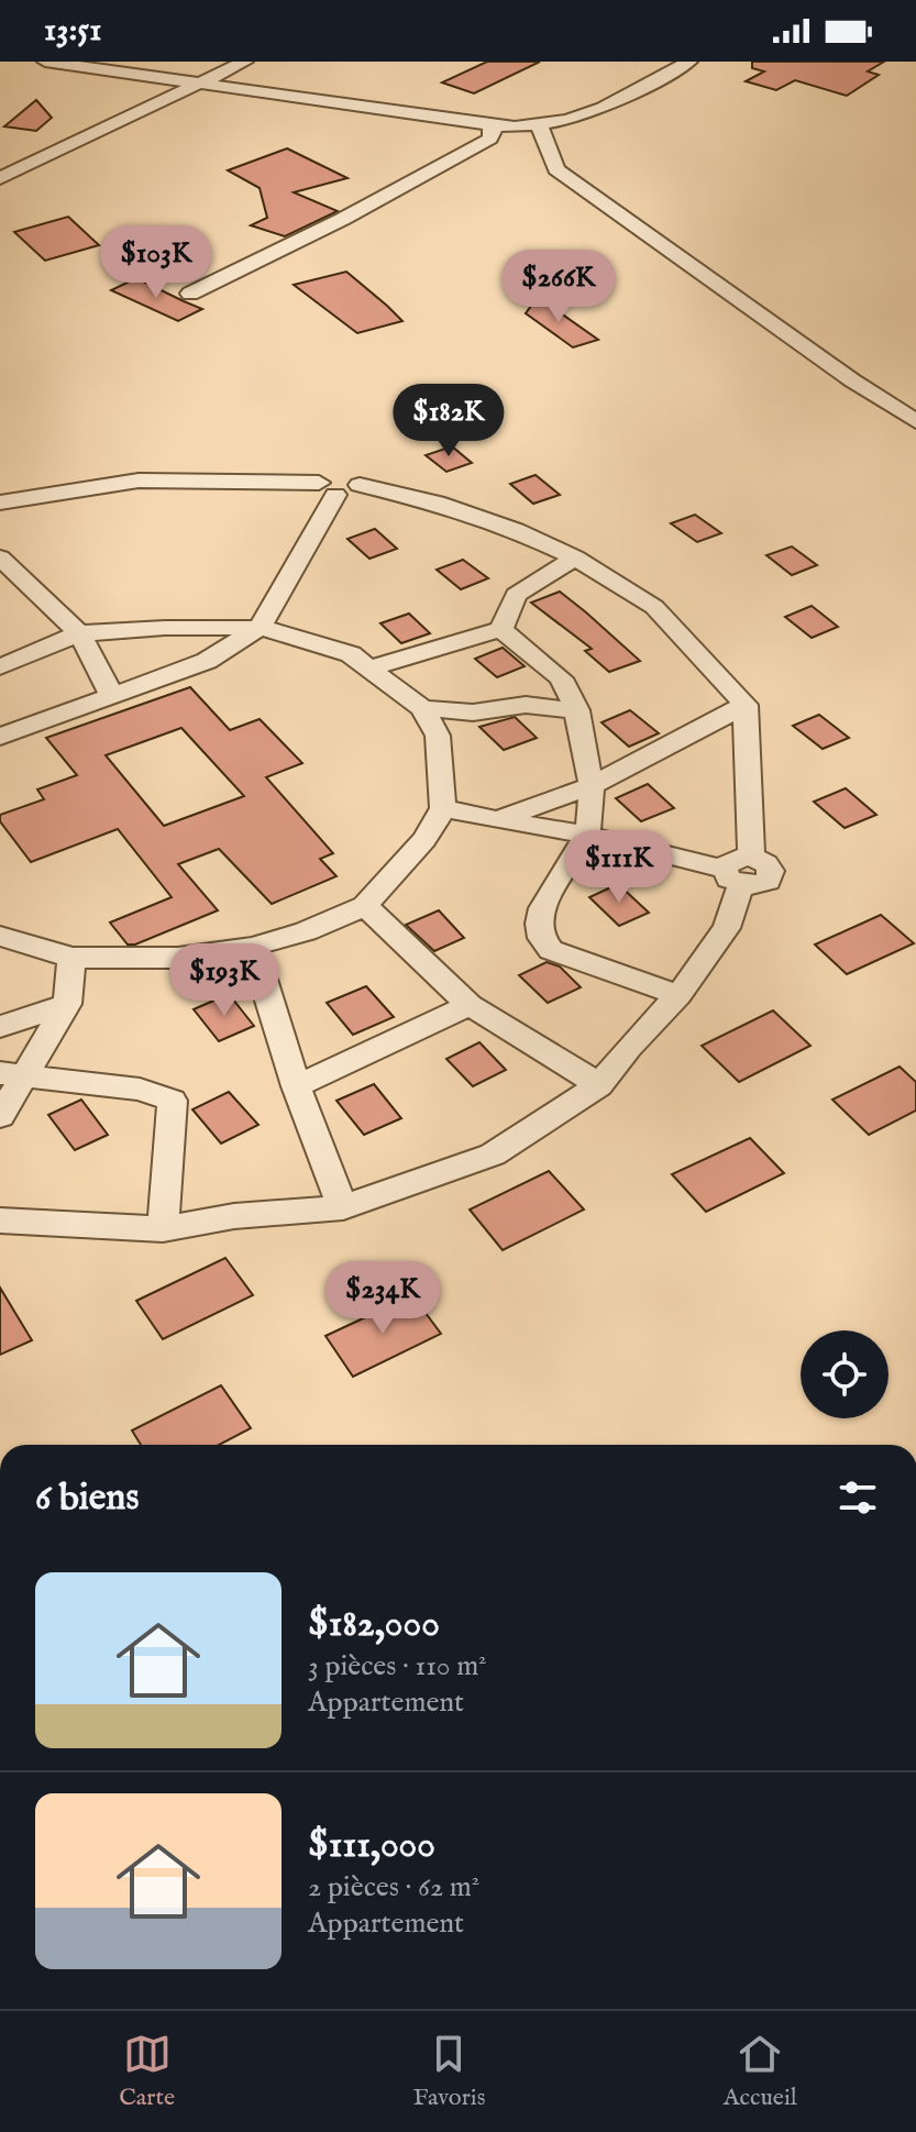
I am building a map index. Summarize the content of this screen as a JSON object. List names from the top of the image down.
{
  "page": {
    "status": "13:51",
    "price": [
      "$103K",
      "$266K",
      "$182K",
      "$111K",
      "$193K",
      "$234K"
    ],
    "heading": "6 biens",
    "list": [
      {
        "name": "$182,000",
        "note": "3 pièces · 110 m² · Appartement"
      },
      {
        "name": "$111,000",
        "note": "2 pièces · 62 m² · Appartement"
      }
    ],
    "tabs": ["Carte", "Favoris", "Accueil"]
  }
}
